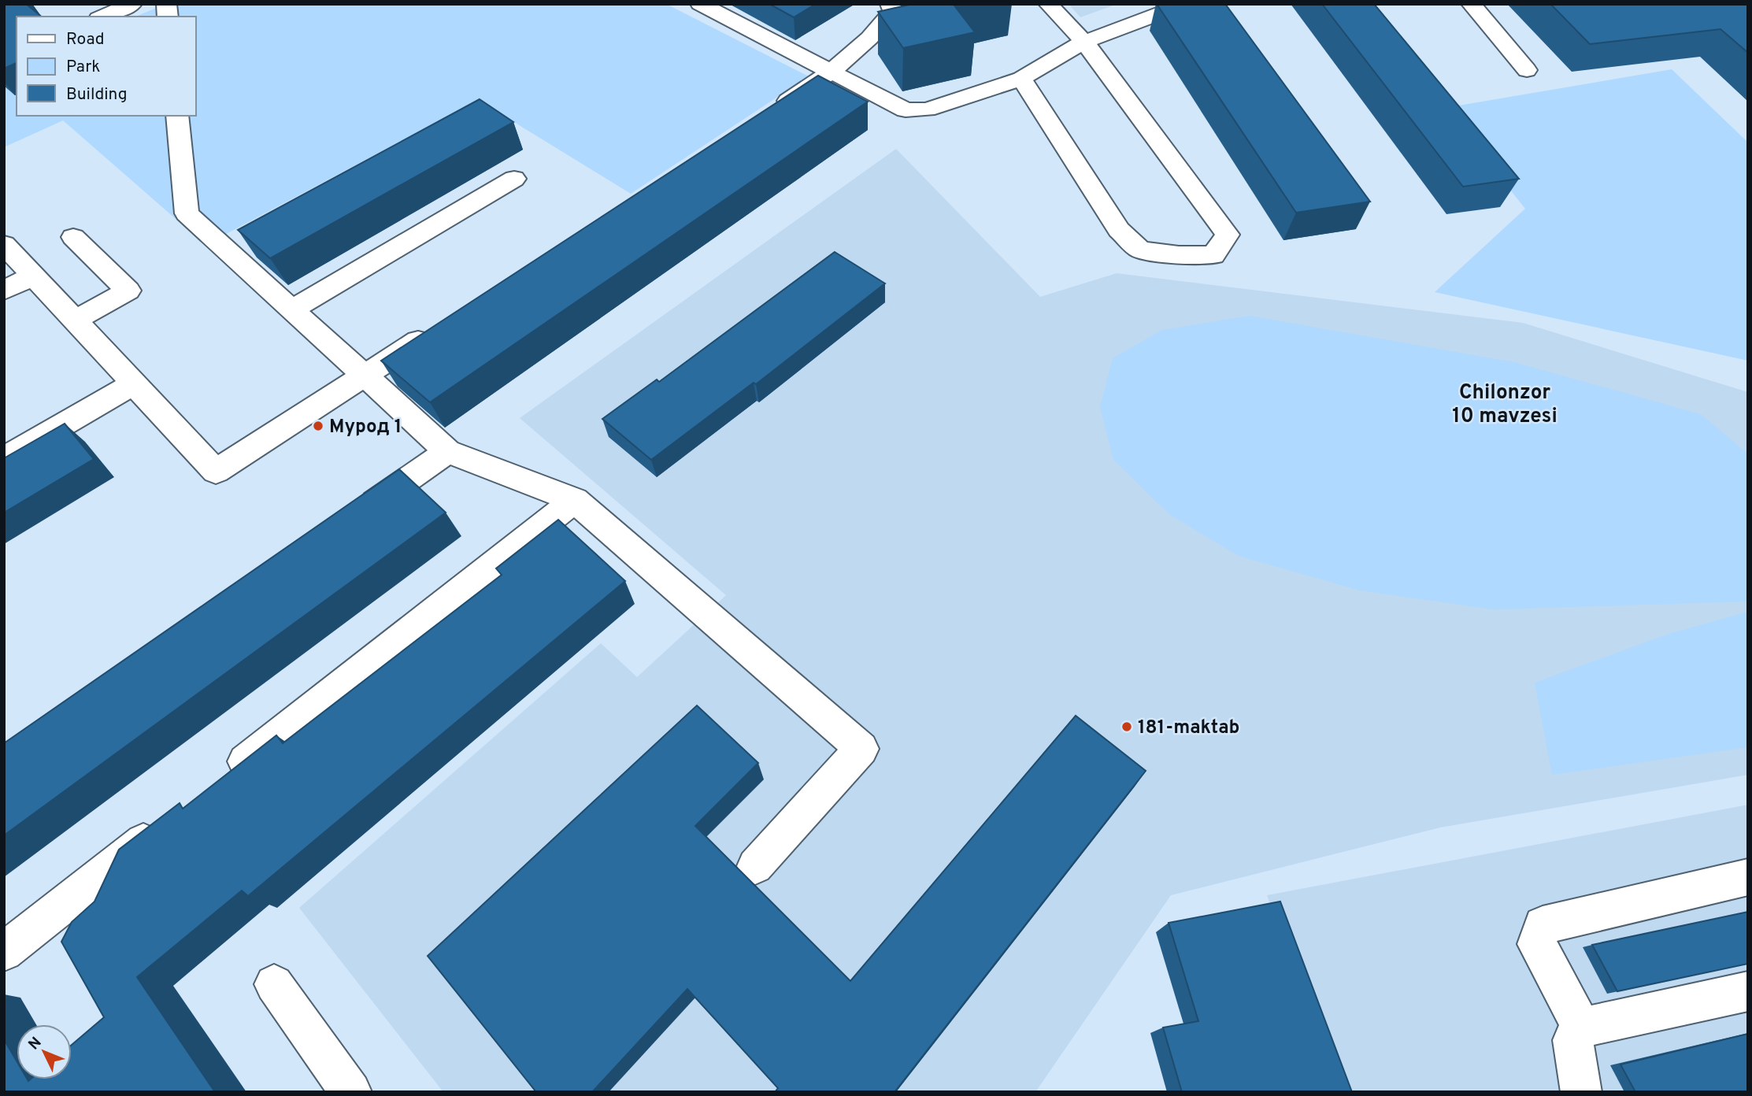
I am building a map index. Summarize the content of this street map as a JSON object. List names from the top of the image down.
{
  "districts": ["Chilonzor 10 mavzesi"],
  "places": ["Мурод 1", "181-maktab"],
  "legend": ["Road", "Park", "Building"],
  "north": "top left"
}
